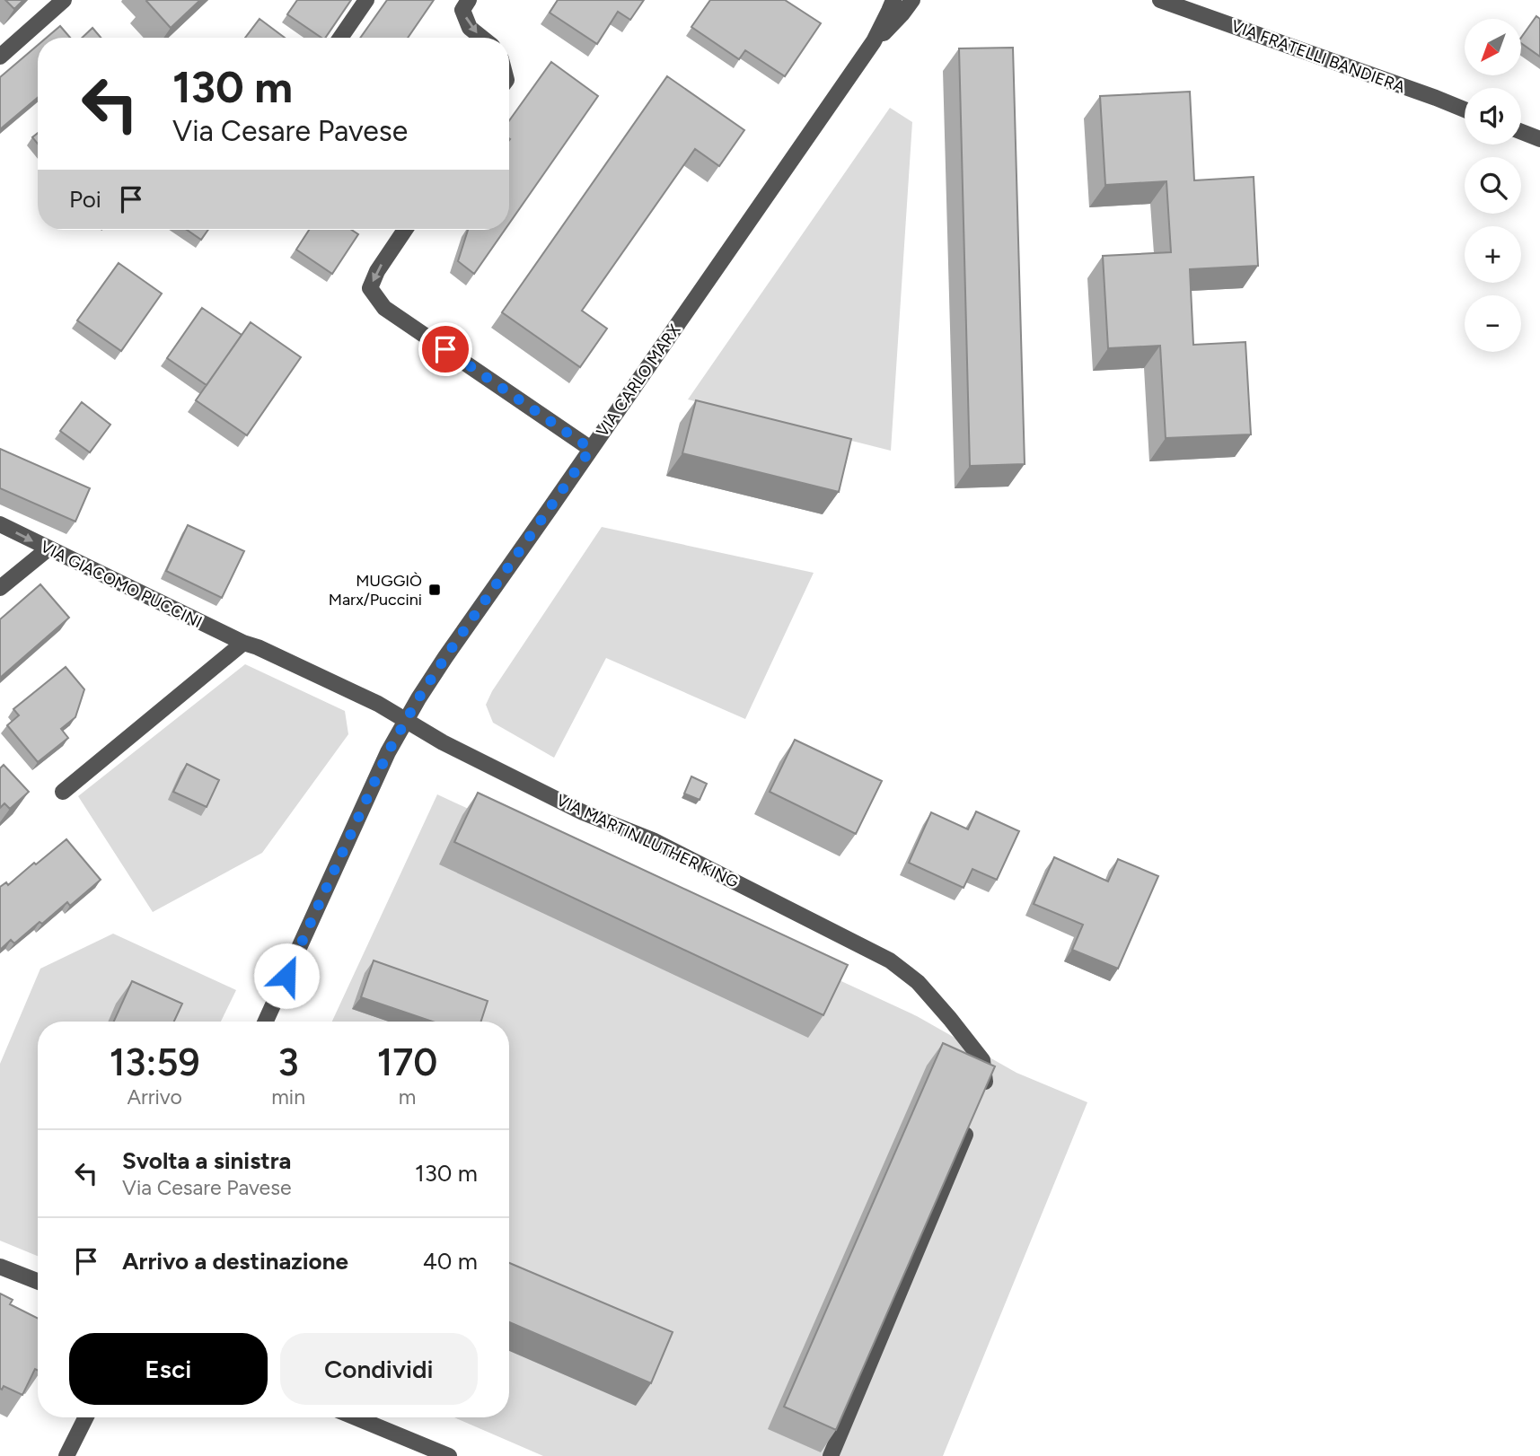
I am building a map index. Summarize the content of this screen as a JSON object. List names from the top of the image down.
{
  "streets": {
    "street": [
      "VIA FRATELLI BANDIERA",
      "VIA CARLO MARX",
      "VIA GIACOMO PUCCINI",
      "VIA MARTIN LUTHER KING"
    ]
  },
  "crossings": [
    ["VIA CARLO MARX", "VIA GIACOMO PUCCINI"],
    ["VIA CARLO MARX", "VIA MARTIN LUTHER KING"],
    ["VIA GIACOMO PUCCINI", "VIA MARTIN LUTHER KING"]
  ],
  "places": {
    "transit": ["MUGGIÒ Marx/Puccini"]
  },
  "north": "bottom left",
  "page": {
    "map_buttons": ["+", "−"],
    "turn": ["130 m", "Via Cesare Pavese"],
    "then": "Poi",
    "eta": [
      "13:59",
      "Arrivo",
      "3",
      "min",
      "170",
      "m"
    ],
    "list": [
      {
        "name": "Svolta a sinistra",
        "note": "Via Cesare Pavese",
        "value": "130 m"
      },
      {
        "name": "Arrivo a destinazione",
        "value": "40 m"
      }
    ],
    "buttons": ["Esci", "Condividi"]
  }
}
